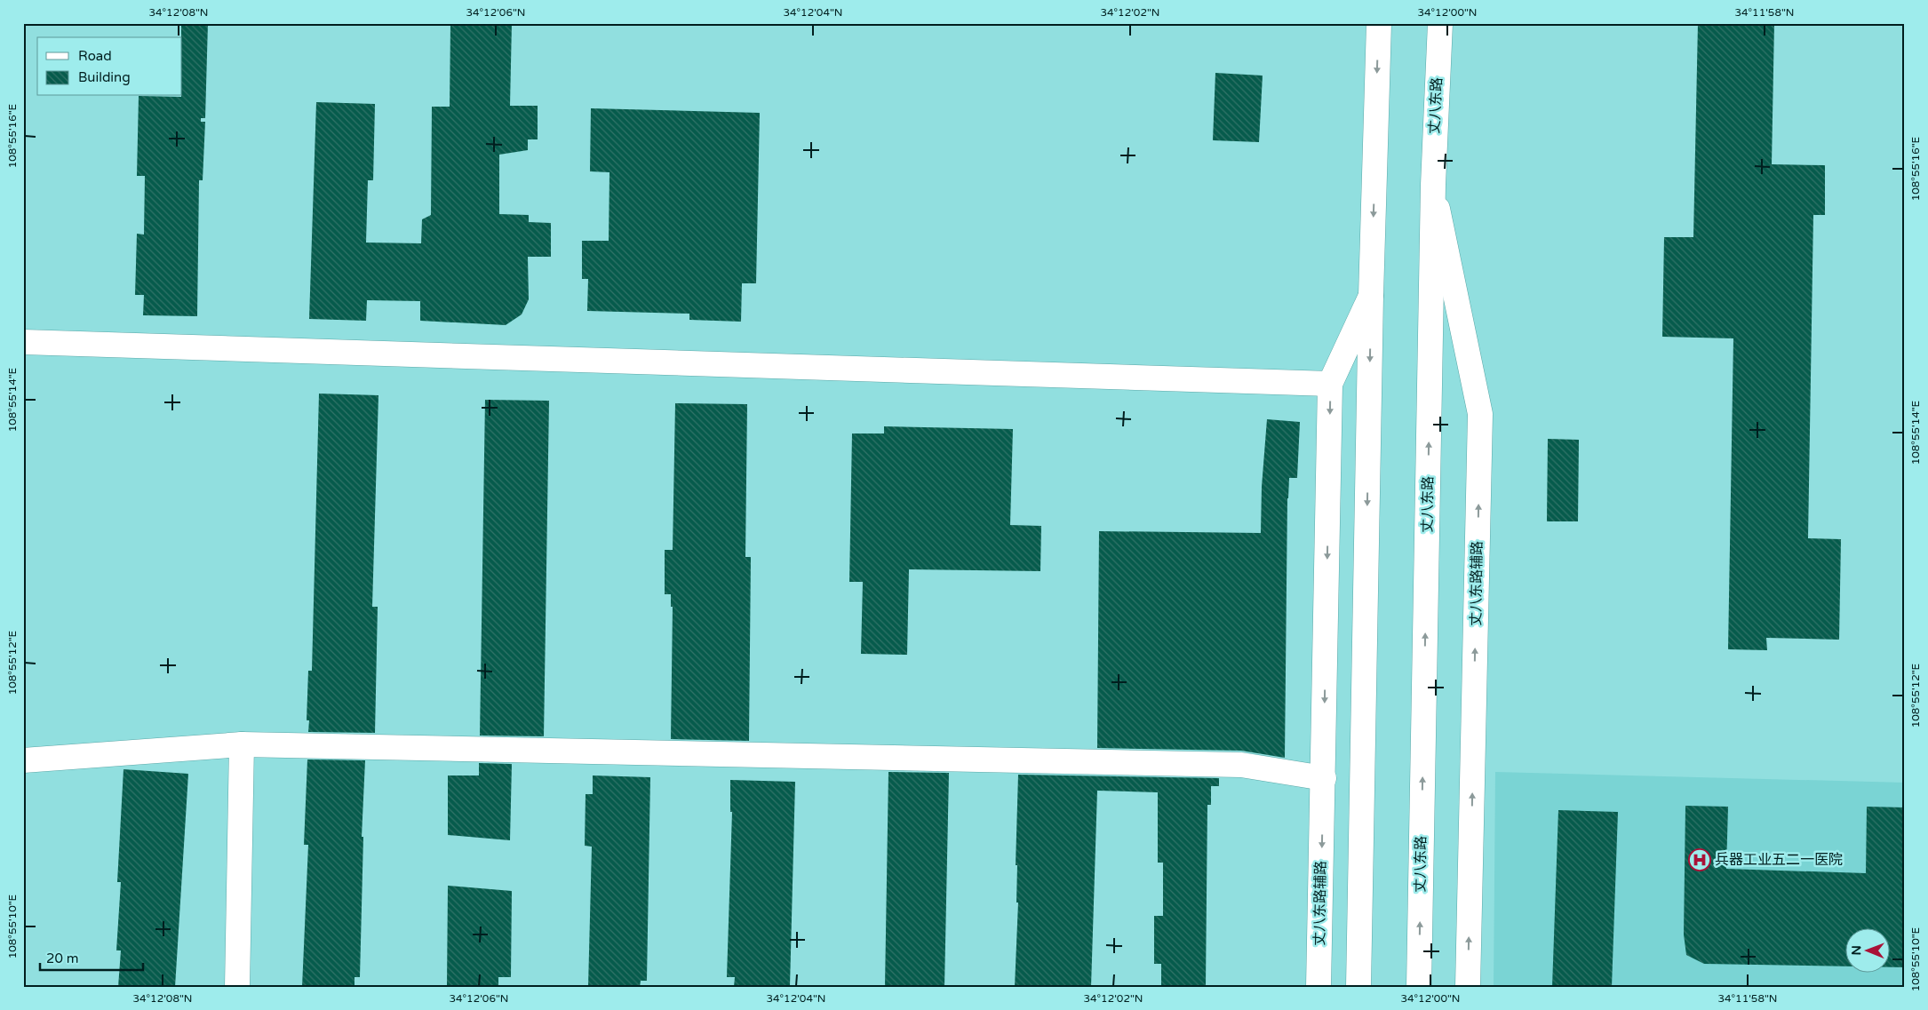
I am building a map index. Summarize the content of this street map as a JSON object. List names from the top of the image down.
{
  "streets": {
    "street": ["丈八东路", "丈八东路辅路"]
  },
  "crossings": [
    ["丈八东路", "丈八东路辅路"]
  ],
  "places": {
    "hospital": ["兵器工业五二一医院"]
  },
  "legend": ["Road", "Building"],
  "scale_bar": "20 m",
  "north": "left",
  "coordinates": [
    "34°12'08\"N",
    "34°12'06\"N",
    "34°12'04\"N",
    "34°12'02\"N",
    "34°12'00\"N",
    "34°11'58\"N",
    "108°55'16\"E",
    "108°55'14\"E",
    "108°55'12\"E",
    "108°55'10\"E"
  ]
}
